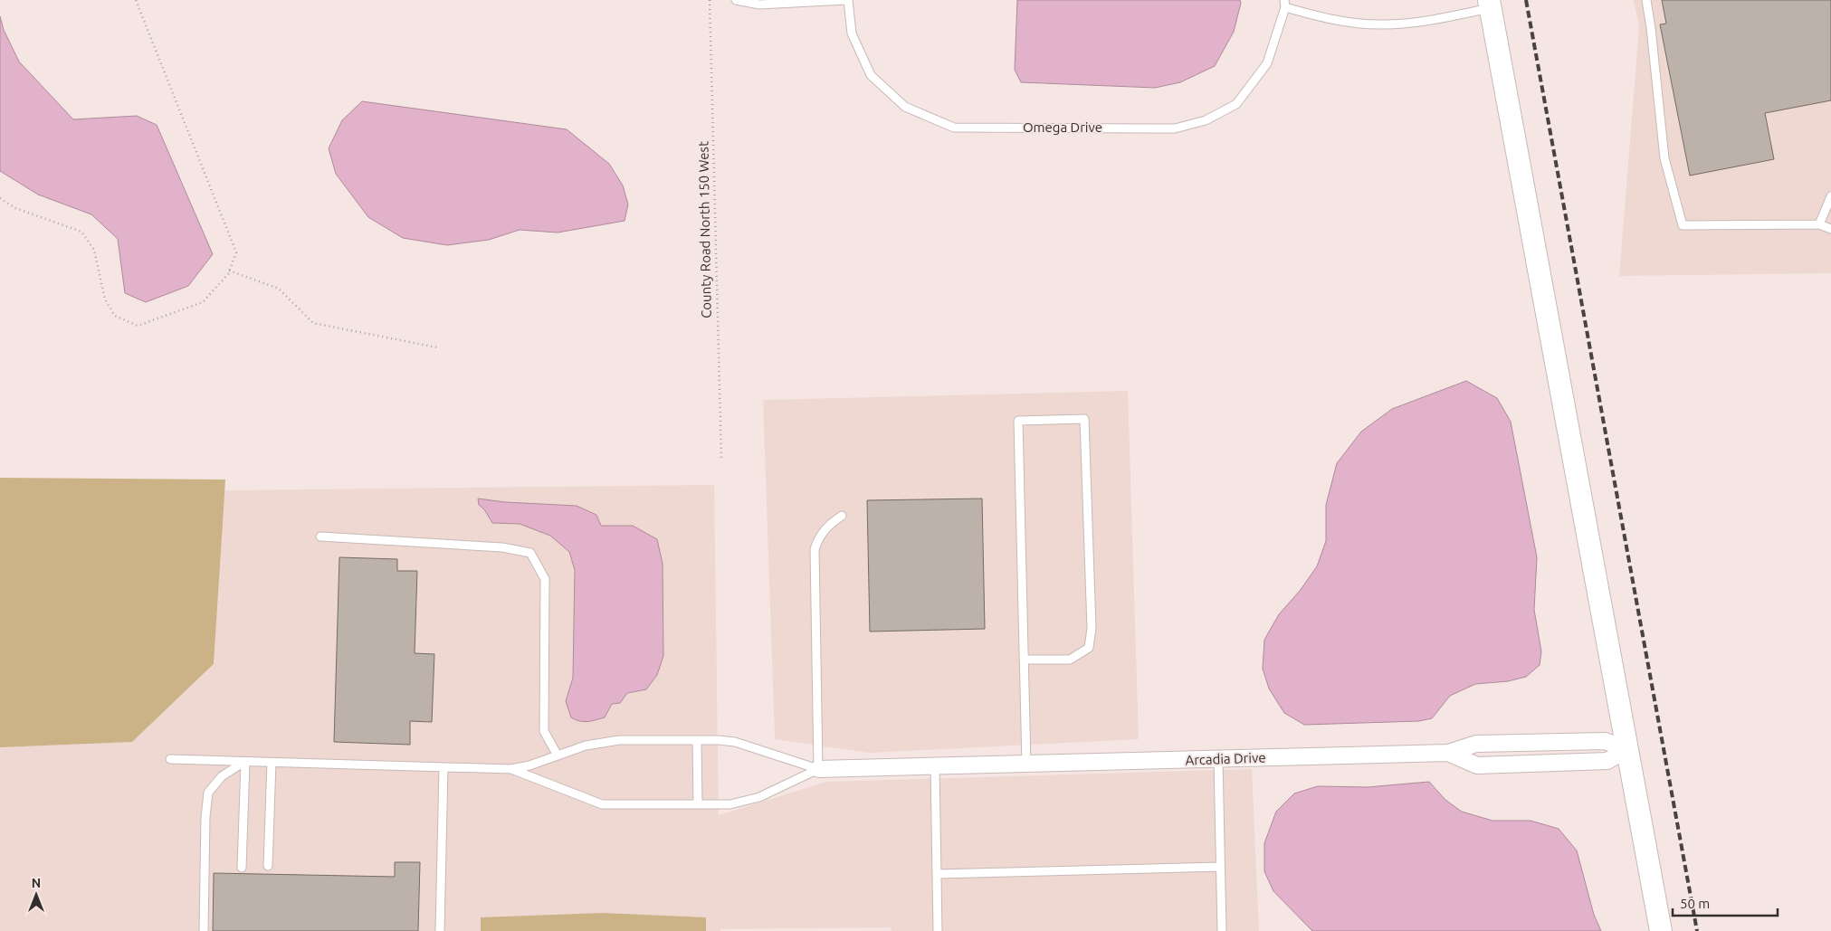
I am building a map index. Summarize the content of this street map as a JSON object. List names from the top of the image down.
{
  "streets": {
    "street": ["Arcadia Drive"],
    "lane": ["Omega Drive"],
    "path": ["County Road North 150 West"]
  },
  "scale_bar": "50 m",
  "north": "top"
}
